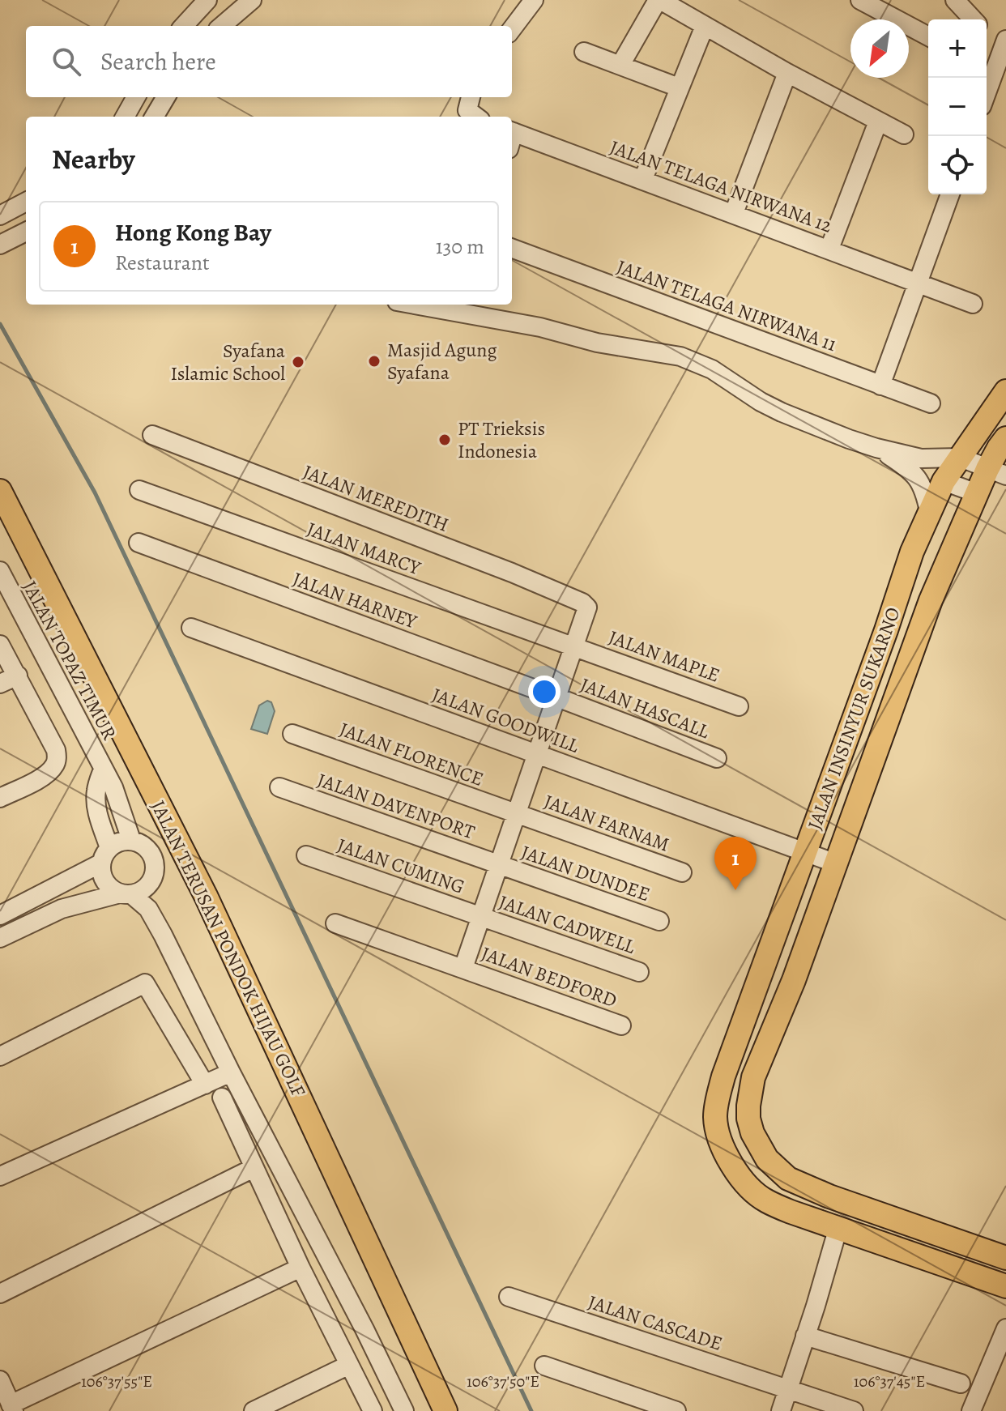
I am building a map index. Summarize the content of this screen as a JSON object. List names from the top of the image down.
{
  "streets": {
    "main road": ["JALAN INSINYUR SUKARNO", "JALAN TERUSAN PONDOK HIJAU GOLF"],
    "street": [
      "JALAN TELAGA NIRWANA 12",
      "JALAN TELAGA NIRWANA 11",
      "JALAN MEREDITH",
      "JALAN MARCY",
      "JALAN HARNEY",
      "JALAN MAPLE",
      "JALAN TOPAZ TIMUR",
      "JALAN HASCALL",
      "JALAN GOODWILL",
      "JALAN FLORENCE",
      "JALAN DAVENPORT",
      "JALAN FARNAM",
      "JALAN CUMING",
      "JALAN DUNDEE",
      "JALAN CADWELL",
      "JALAN BEDFORD",
      "JALAN CASCADE"
    ]
  },
  "crossings": [
    ["JALAN MEREDITH", "JALAN MARCY"],
    ["JALAN MEREDITH", "JALAN MAPLE"],
    ["JALAN MARCY", "JALAN MAPLE"],
    ["JALAN HARNEY", "JALAN HASCALL"],
    ["JALAN INSINYUR SUKARNO", "JALAN GOODWILL"],
    ["JALAN FLORENCE", "JALAN FARNAM"],
    ["JALAN DAVENPORT", "JALAN DUNDEE"],
    ["JALAN CUMING", "JALAN CADWELL"]
  ],
  "places": ["Masjid Agung Syafana", "Syafana Islamic School", "PT Trieksis Indonesia"],
  "north": "bottom left",
  "page": {
    "map_buttons": ["+", "−"],
    "search": "Search here",
    "heading": "Nearby",
    "list": [
      {
        "mark": "1",
        "name": "Hong Kong Bay",
        "note": "Restaurant",
        "value": "130 m"
      }
    ],
    "pins": "1"
  },
  "coordinates": ["106°37'55\"E", "106°37'50\"E", "106°37'45\"E"]
}
